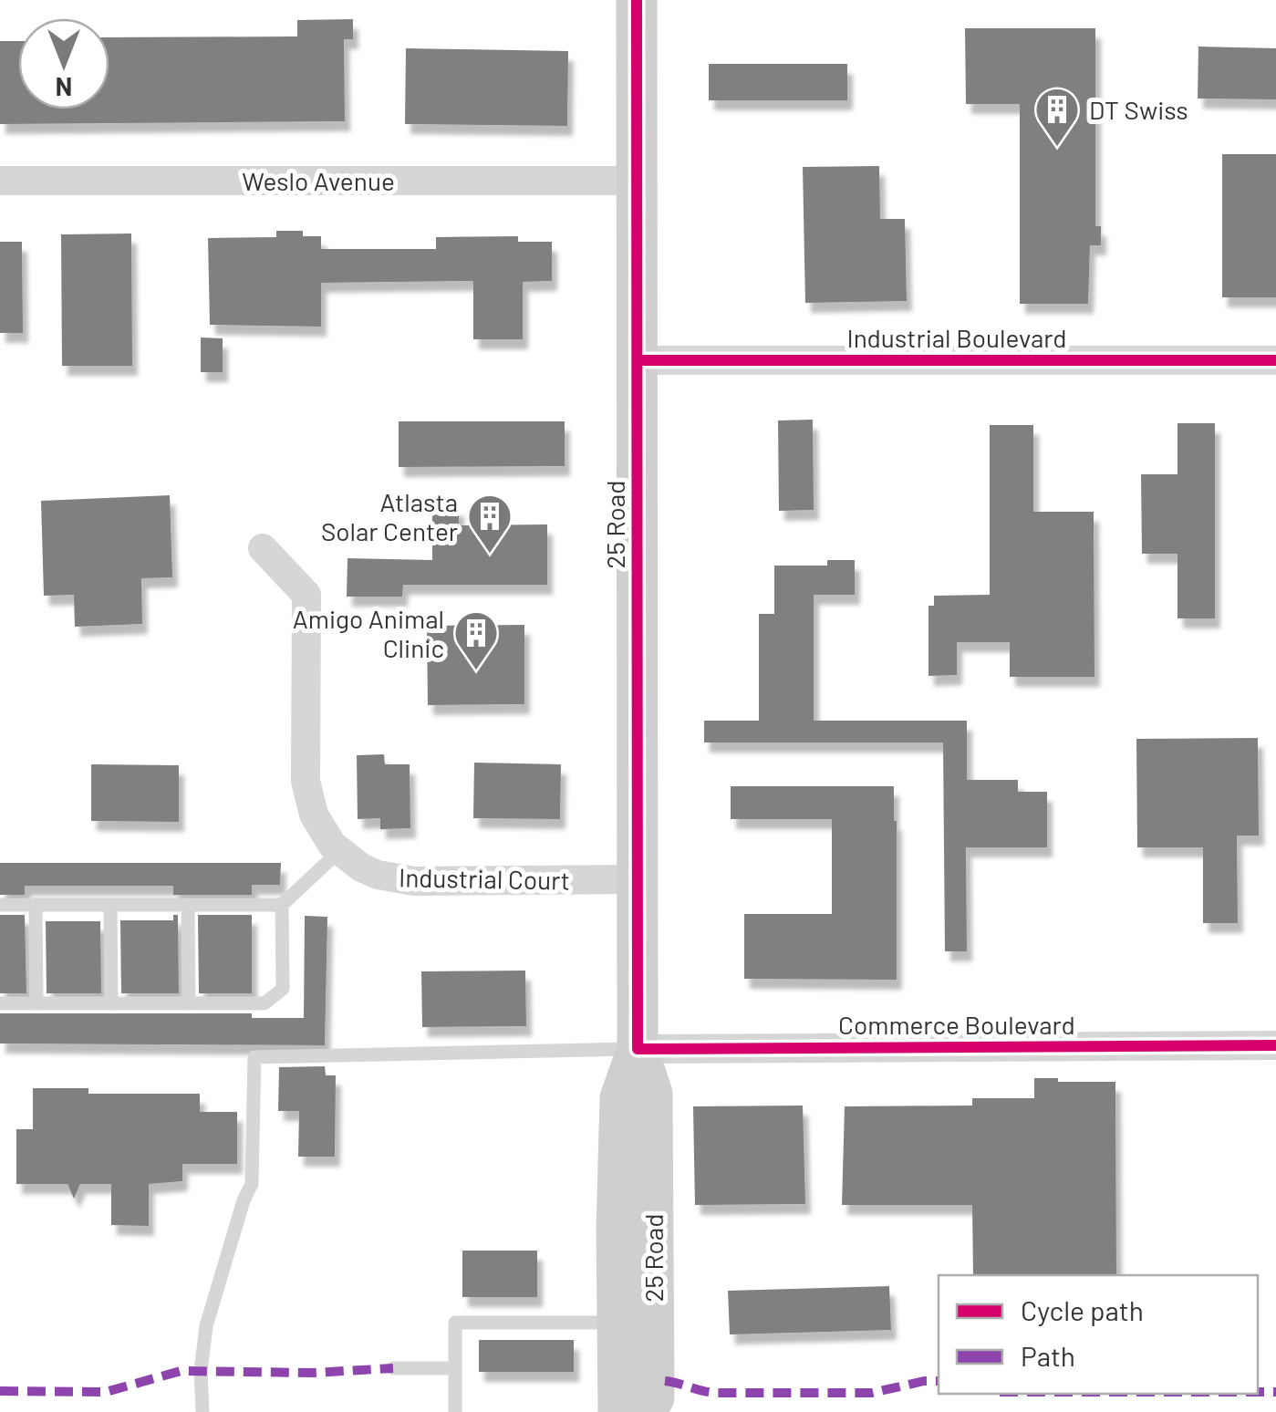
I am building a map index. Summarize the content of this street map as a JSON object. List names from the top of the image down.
{
  "streets": {
    "main road": ["25 Road"],
    "street": [
      "Weslo Avenue",
      "Industrial Boulevard",
      "Industrial Court",
      "Commerce Boulevard"
    ]
  },
  "crossings": [
    ["Weslo Avenue", "25 Road"],
    ["Industrial Boulevard", "25 Road"],
    ["25 Road", "Industrial Court"],
    ["25 Road", "Commerce Boulevard"]
  ],
  "places": {
    "building": ["DT Swiss", "Atlasta Solar Center", "Amigo Animal Clinic"]
  },
  "legend": ["Cycle path", "Path"],
  "north": "bottom"
}
